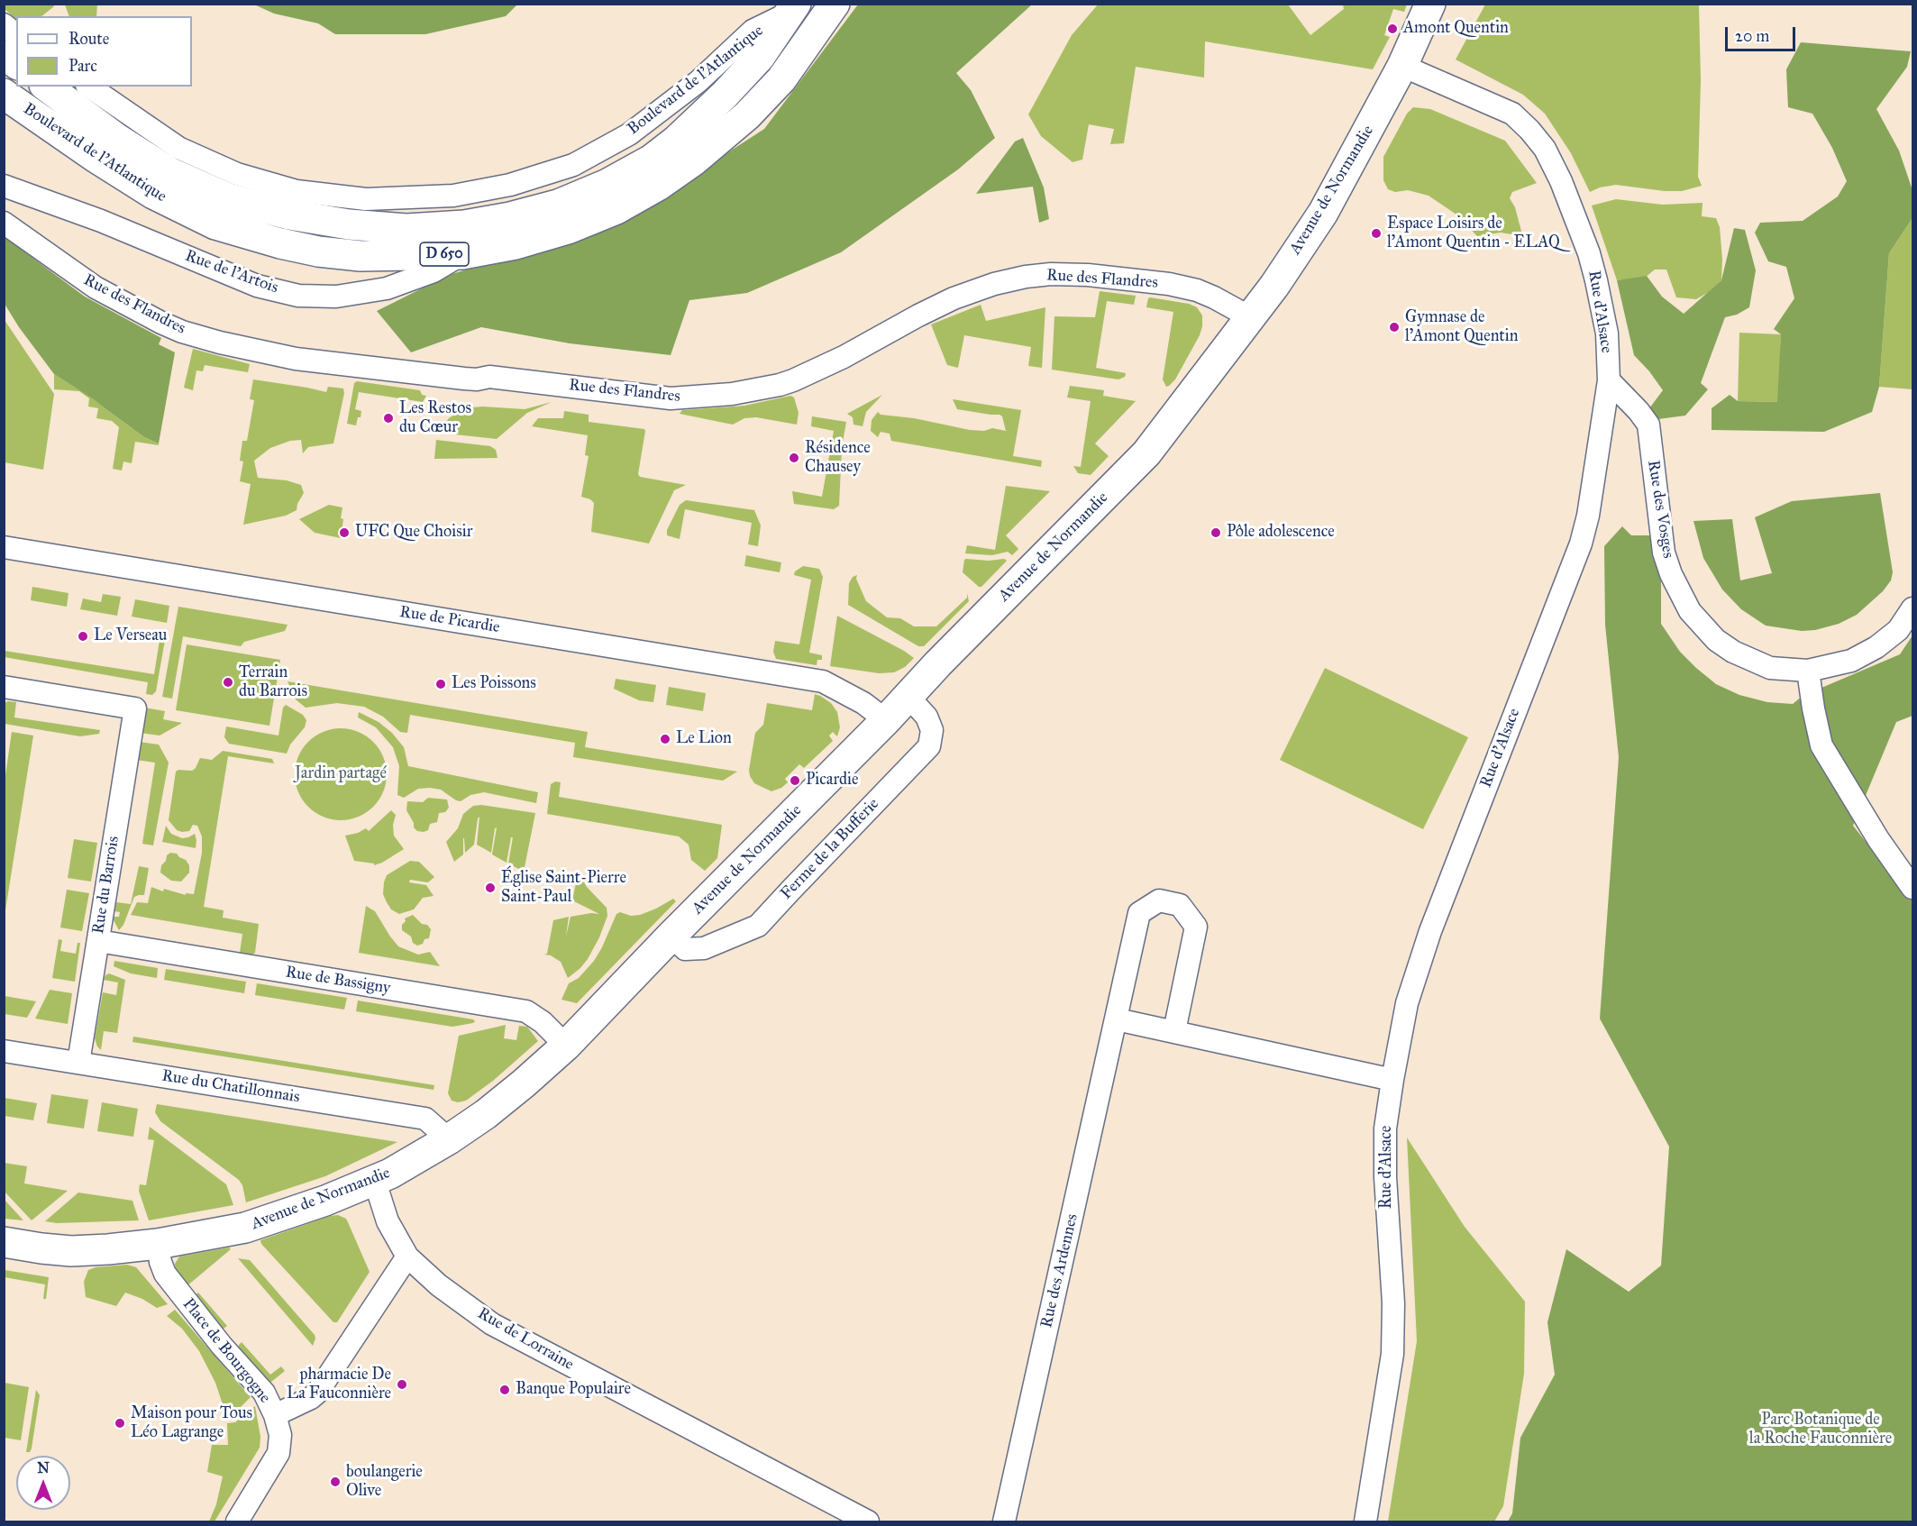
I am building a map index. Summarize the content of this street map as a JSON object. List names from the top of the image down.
{
  "streets": {
    "main road": ["Boulevard de l'Atlantique", "Avenue de Normandie", "D 650"],
    "street": [
      "Rue de l'Artois",
      "Rue des Flandres",
      "Rue d'Alsace",
      "Rue des Vosges",
      "Rue de Picardie",
      "Ferme de la Bufferie",
      "Rue du Barrois",
      "Rue de Bassigny",
      "Rue du Chatillonnais",
      "Rue des Ardennes",
      "Rue de Lorraine",
      "Place de Bourgogne"
    ]
  },
  "crossings": [
    ["Boulevard de l'Atlantique", "Rue de l'Artois"],
    ["Avenue de Normandie", "Rue des Flandres"],
    ["Avenue de Normandie", "Rue d'Alsace"],
    ["Avenue de Normandie", "Rue de Picardie"],
    ["Avenue de Normandie", "Ferme de la Bufferie"],
    ["Avenue de Normandie", "Rue de Bassigny"],
    ["Avenue de Normandie", "Rue du Chatillonnais"],
    ["Avenue de Normandie", "Rue de Lorraine"],
    ["Avenue de Normandie", "Place de Bourgogne"],
    ["Rue d'Alsace", "Rue des Vosges"],
    ["Rue du Barrois", "Rue de Bassigny"],
    ["Rue du Barrois", "Rue du Chatillonnais"],
    ["Rue de Lorraine", "Place de Bourgogne"]
  ],
  "parks": ["Jardin partagé", "Parc Botanique de la Roche Fauconnière"],
  "places": [
    "Amont Quentin",
    "Espace Loisirs de l'Amont Quentin - ELAQ",
    "Gymnase de l'Amont Quentin",
    "Les Restos du Cœur",
    "Résidence Chausey",
    "UFC Que Choisir",
    "Pôle adolescence",
    "Le Verseau",
    "Terrain du Barrois",
    "Les Poissons",
    "Le Lion",
    "Picardie",
    "Église Saint-Pierre Saint-Paul",
    "pharmacie De La Fauconnière",
    "Banque Populaire",
    "Maison pour Tous Léo Lagrange",
    "boulangerie Olive"
  ],
  "legend": ["Route", "Parc"],
  "scale_bar": "20 m",
  "north": "top"
}
